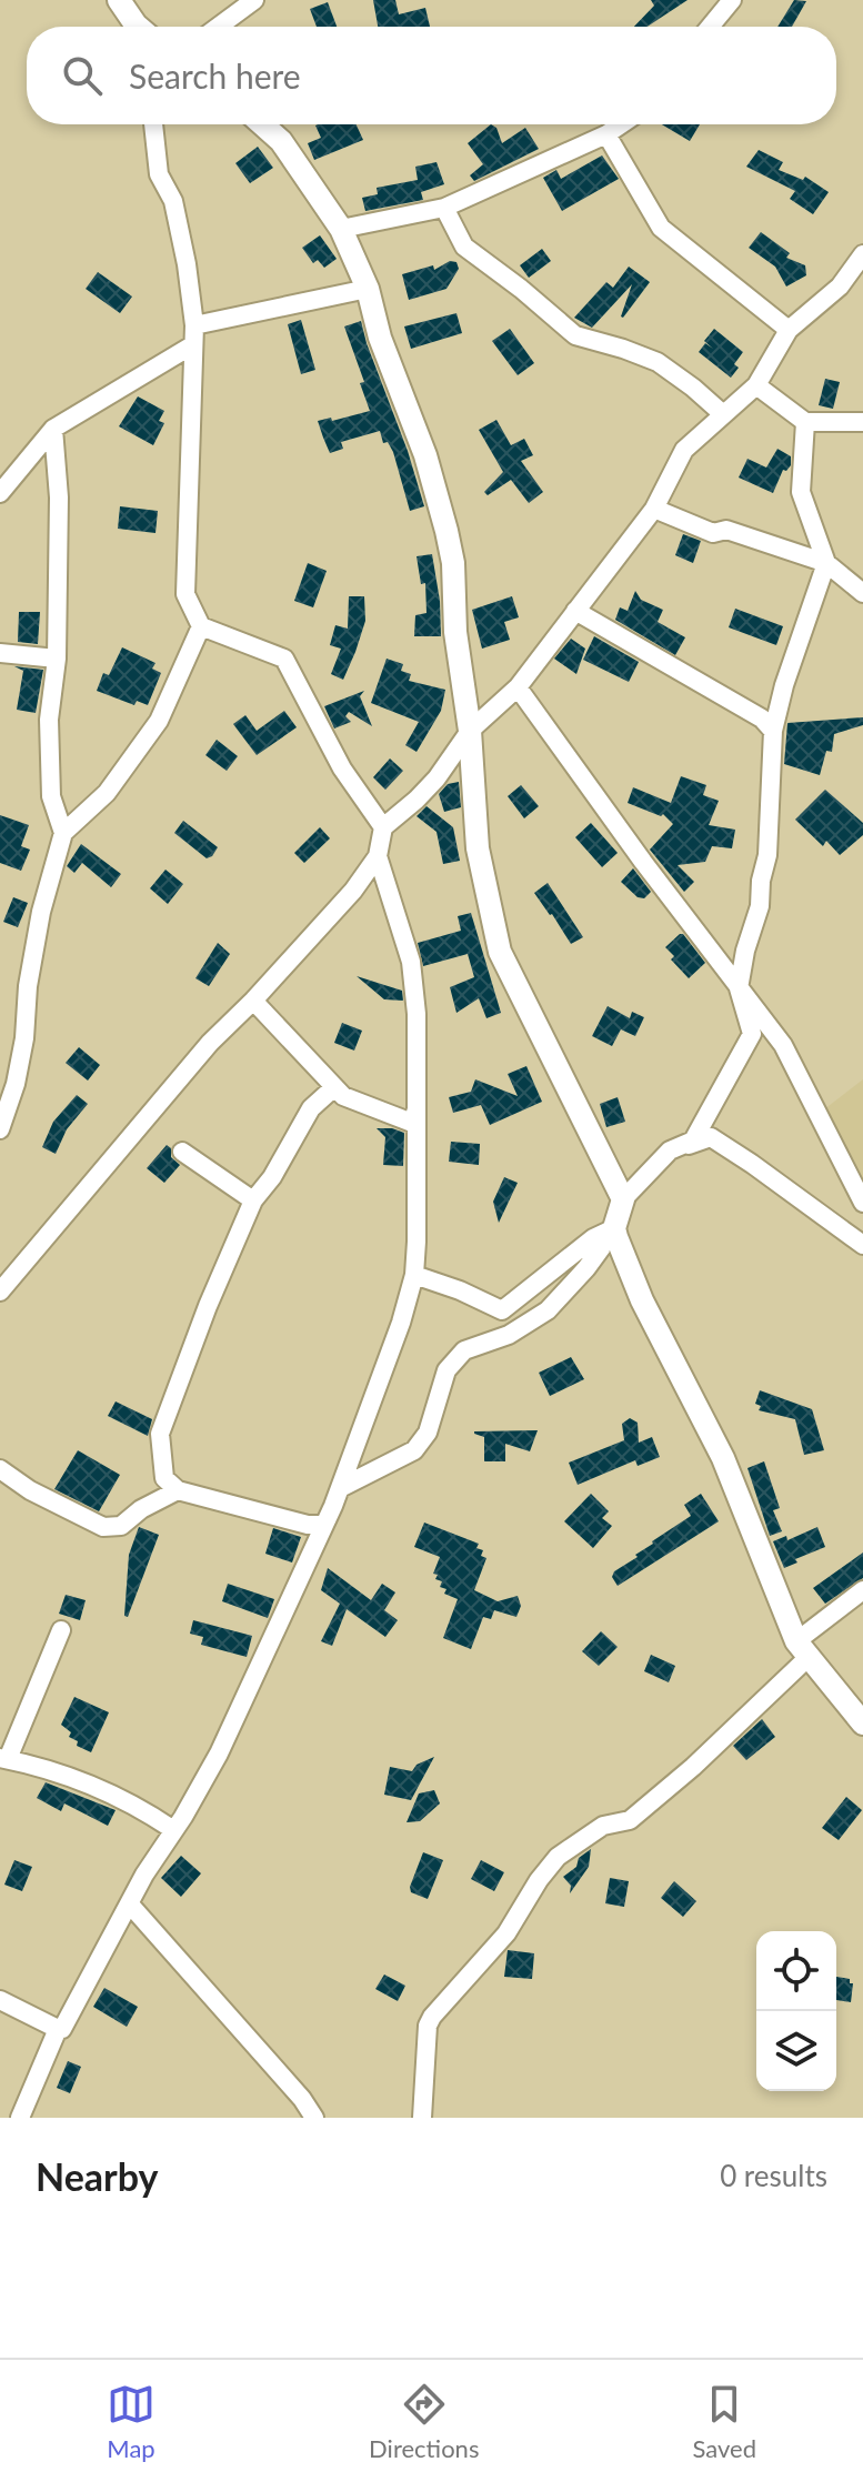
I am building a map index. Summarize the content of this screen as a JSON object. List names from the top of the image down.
{
  "page": {
    "search": "Search here",
    "heading": ["Nearby", "0 results"],
    "nav": ["Map", "Directions", "Saved"]
  }
}
